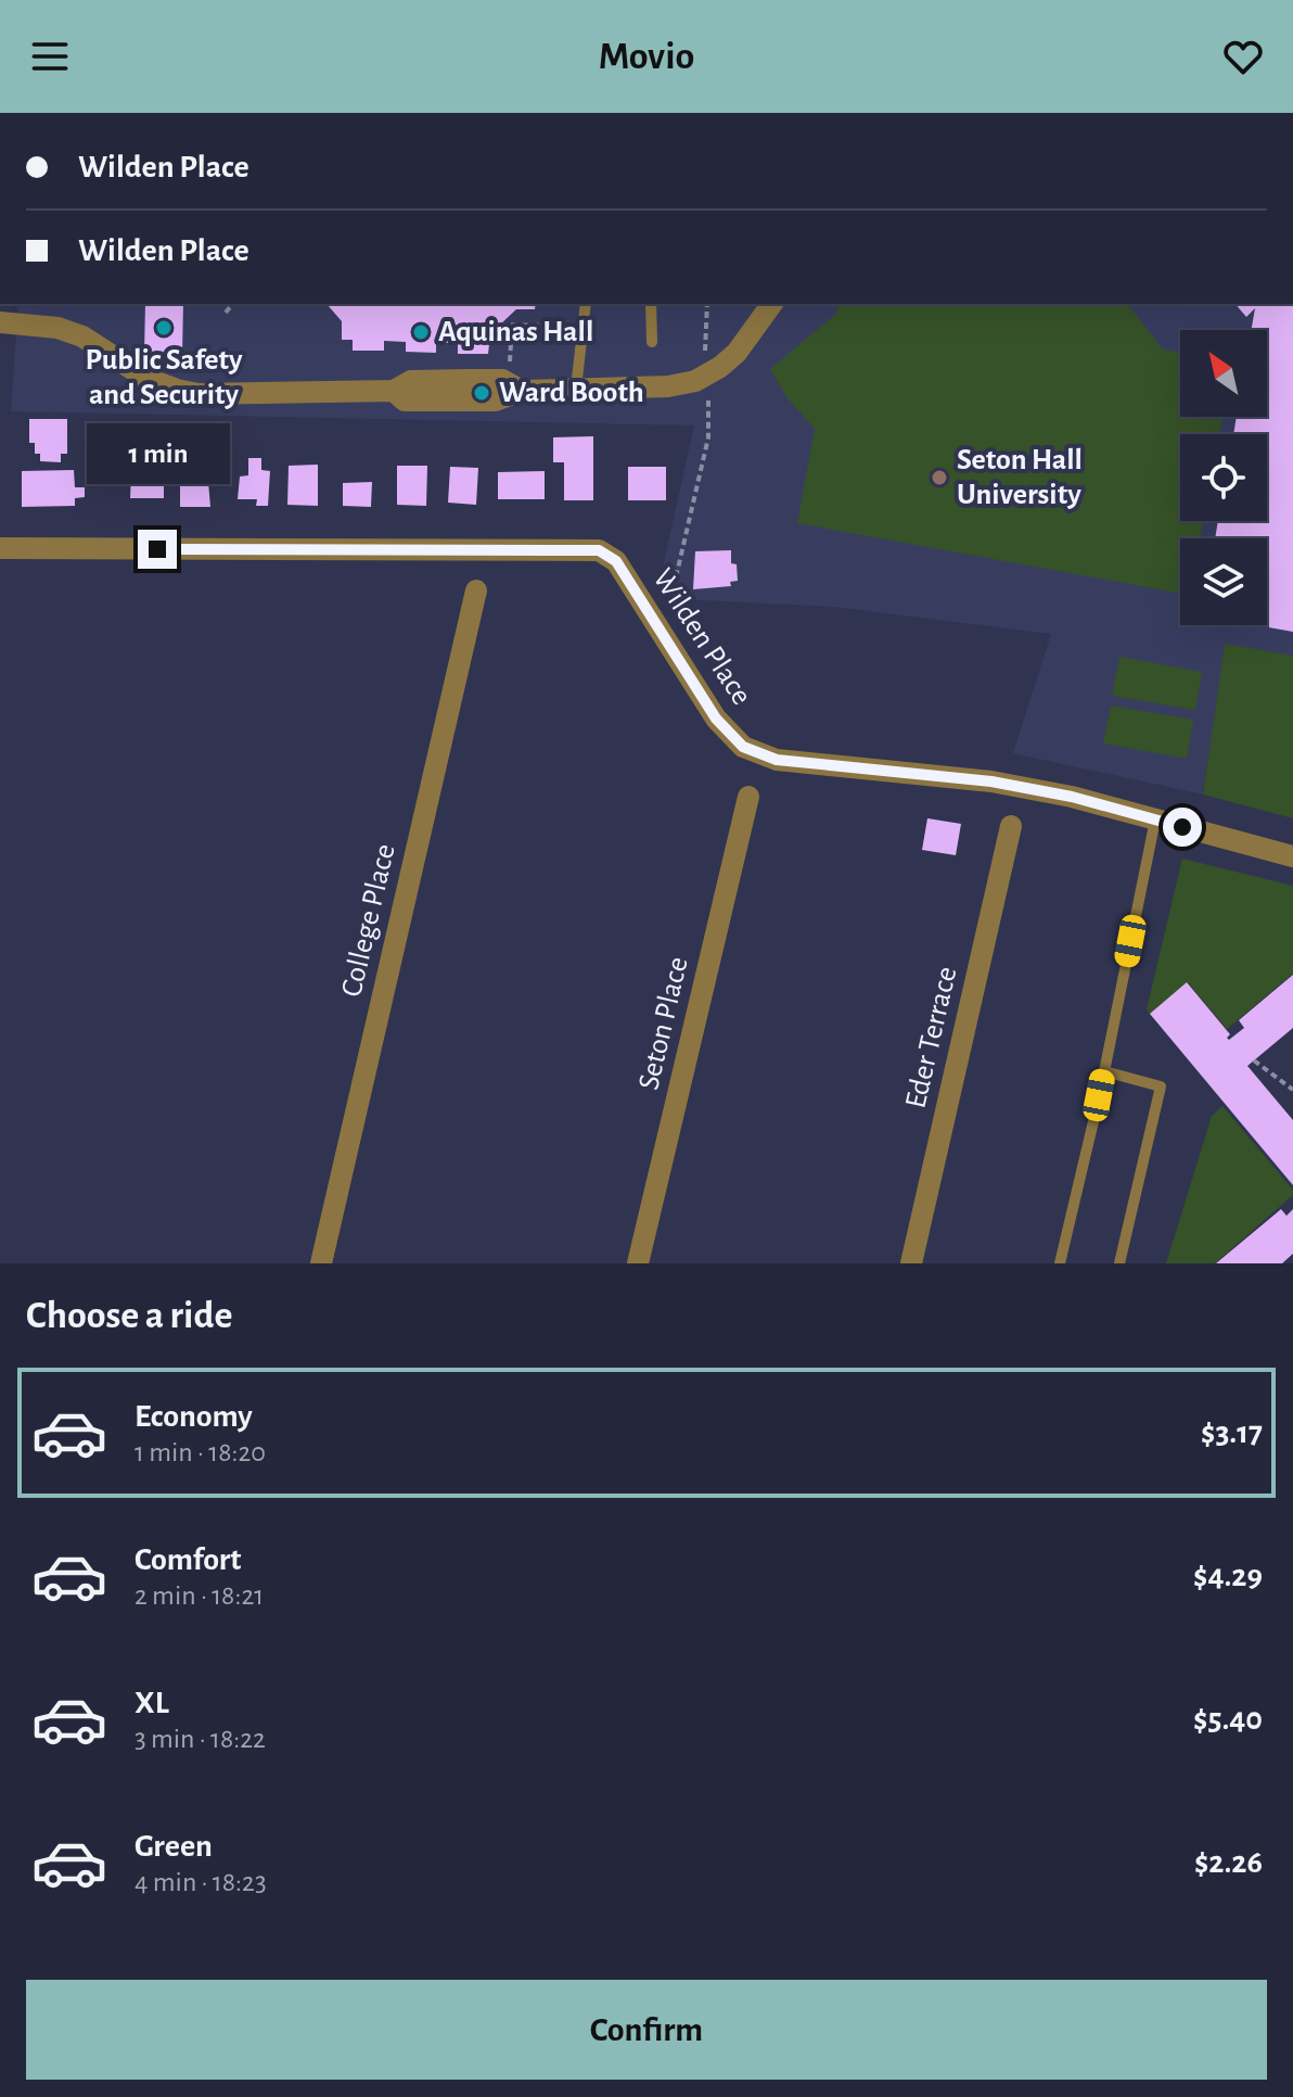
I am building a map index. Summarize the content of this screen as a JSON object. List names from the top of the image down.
{
  "streets": {
    "street": [
      "Wilden Place",
      "College Place",
      "Seton Place",
      "Eder Terrace"
    ]
  },
  "places": [
    "Public Safety and Security",
    "Aquinas Hall",
    "Ward Booth",
    "Seton Hall University"
  ],
  "north": "top left",
  "page": {
    "header": "Movio",
    "banner": ["Wilden Place", "Wilden Place"],
    "bubble": "1 min",
    "heading": "Choose a ride",
    "list": [
      {
        "name": "Economy",
        "note": "1 min · 18:20",
        "value": "$3.17"
      },
      {
        "name": "Comfort",
        "note": "2 min · 18:21",
        "value": "$4.29"
      },
      {
        "name": "XL",
        "note": "3 min · 18:22",
        "value": "$5.40"
      },
      {
        "name": "Green",
        "note": "4 min · 18:23",
        "value": "$2.26"
      }
    ],
    "buttons": "Confirm"
  }
}
